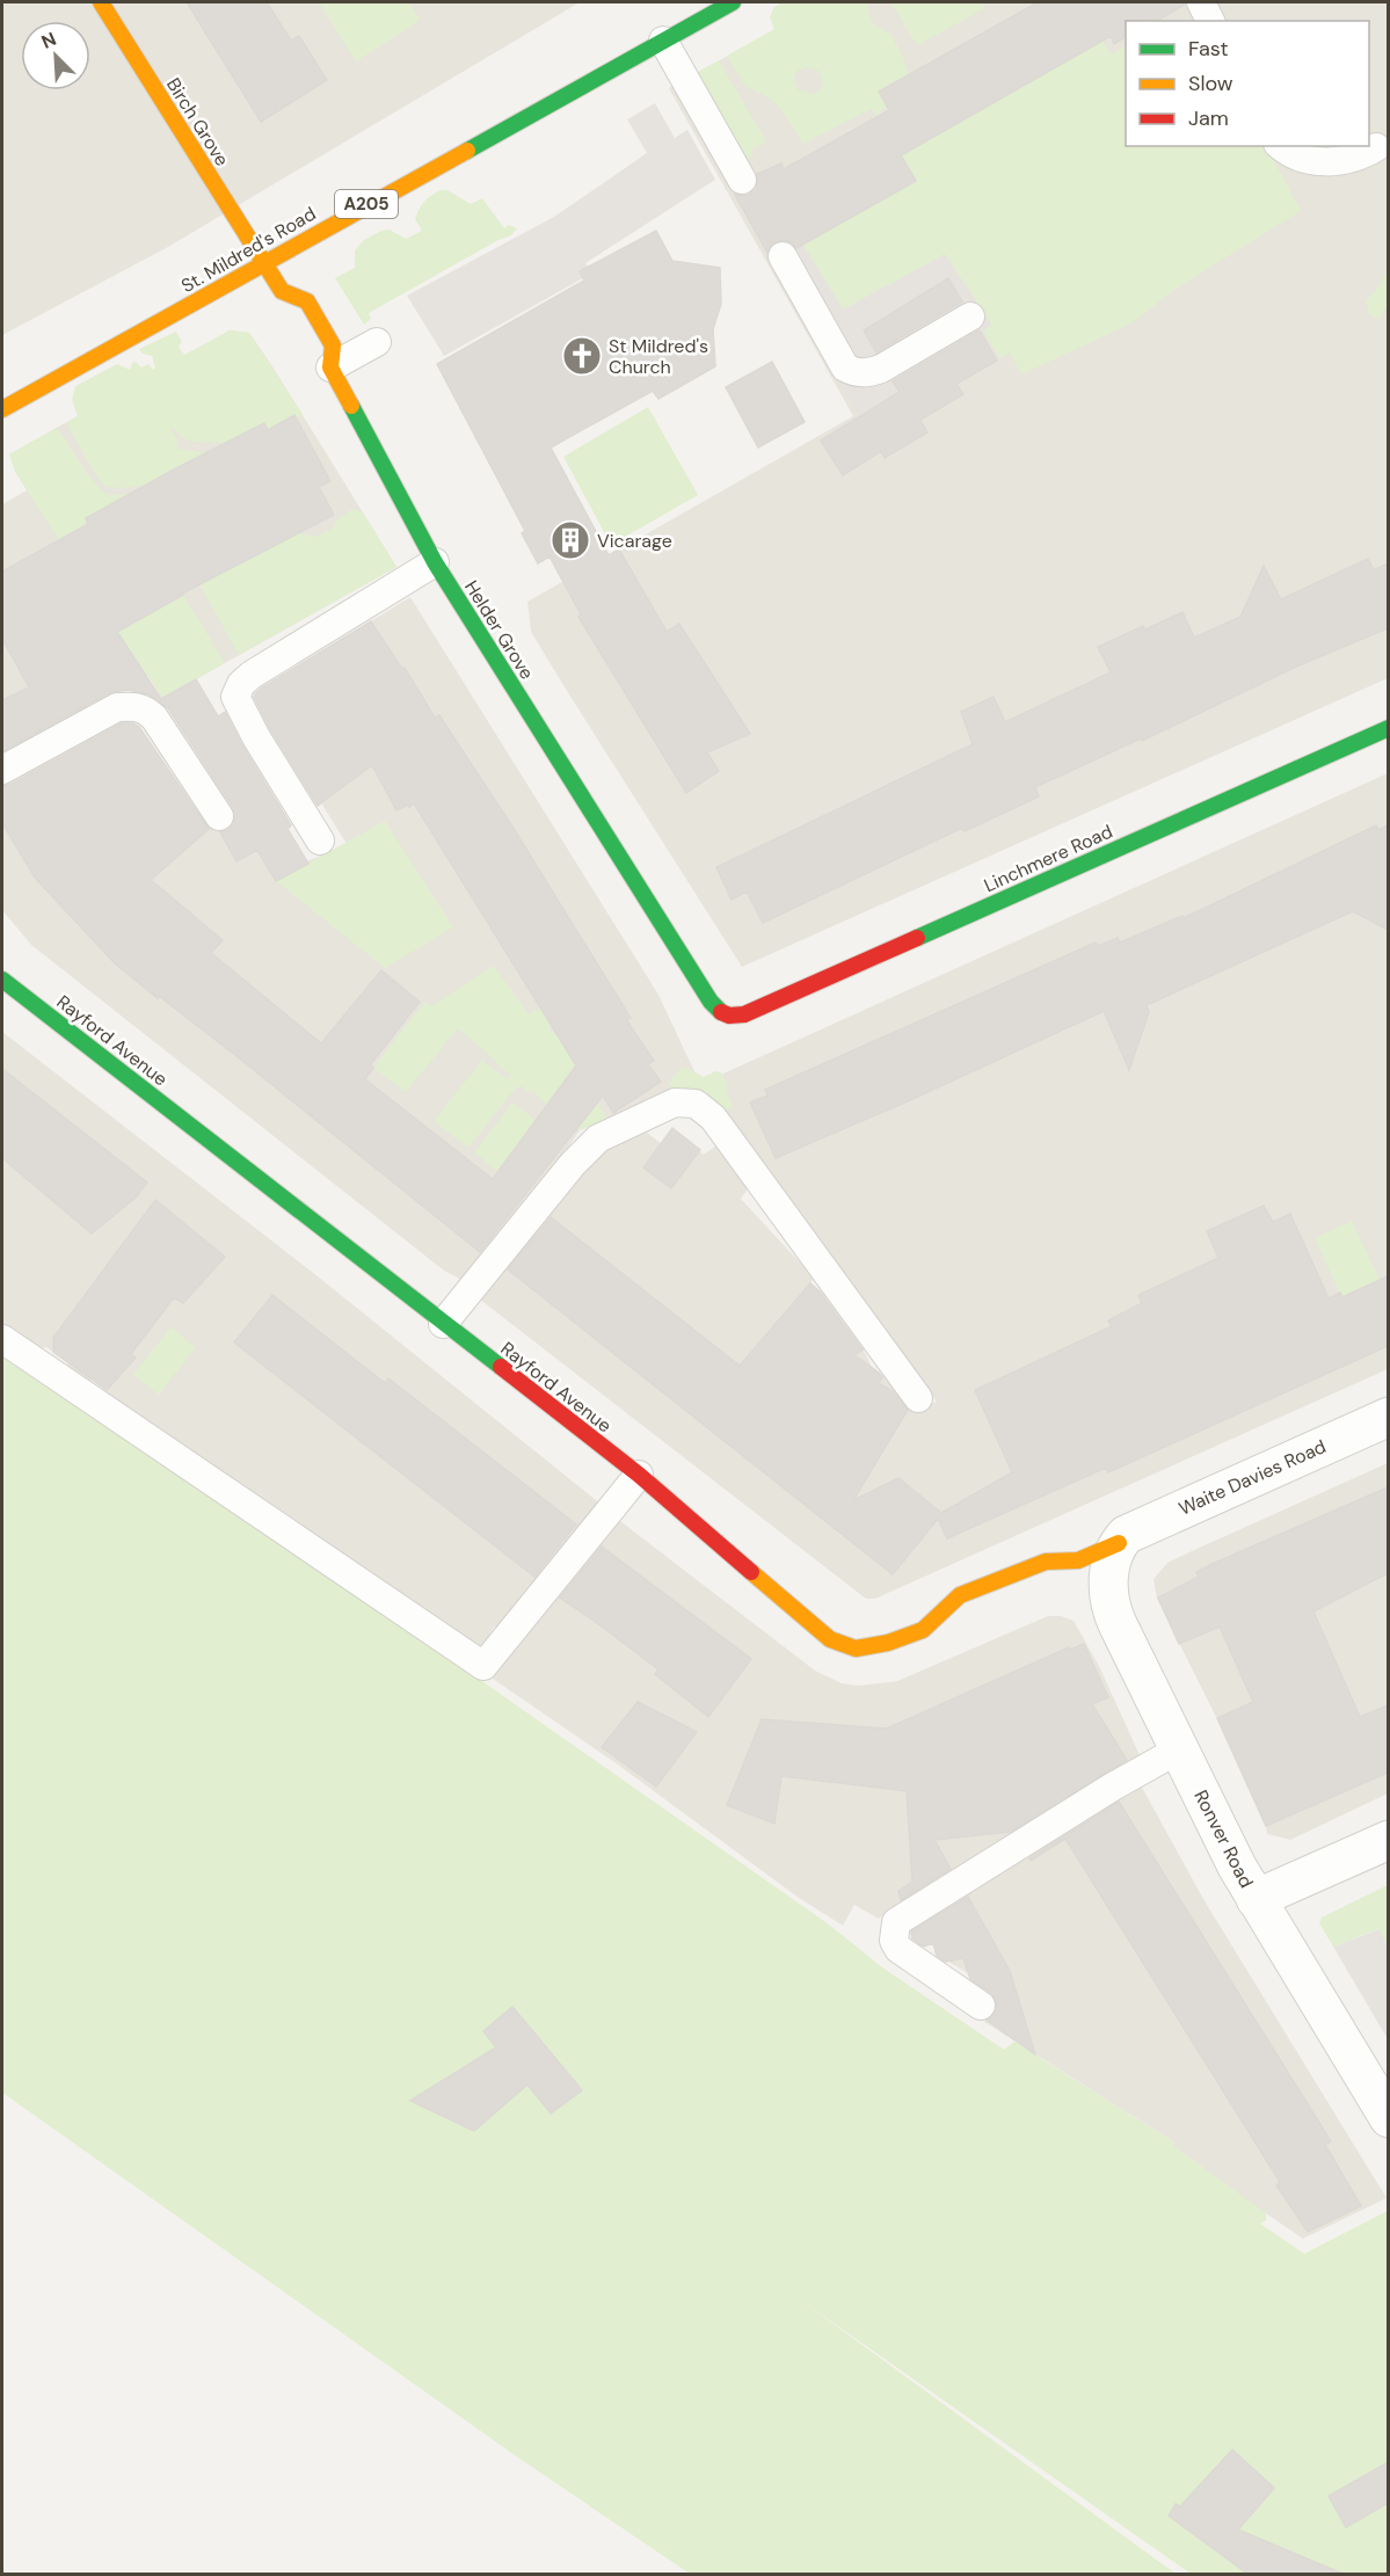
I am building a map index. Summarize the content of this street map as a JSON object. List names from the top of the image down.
{
  "streets": {
    "main road": [
      "Birch Grove",
      "A205",
      "St. Mildred's Road",
      "Helder Grove",
      "Linchmere Road",
      "Rayford Avenue"
    ],
    "street": ["Waite Davies Road", "Ronver Road"]
  },
  "crossings": [
    ["Birch Grove", "St. Mildred's Road"],
    ["Birch Grove", "Helder Grove"],
    ["St. Mildred's Road", "Helder Grove"],
    ["Helder Grove", "Linchmere Road"],
    ["Rayford Avenue", "Waite Davies Road"],
    ["Rayford Avenue", "Ronver Road"],
    ["Waite Davies Road", "Ronver Road"]
  ],
  "places": {
    "church": ["St Mildred's Church"],
    "building": ["Vicarage"]
  },
  "legend": ["Fast", "Slow", "Jam"],
  "north": "top left"
}
